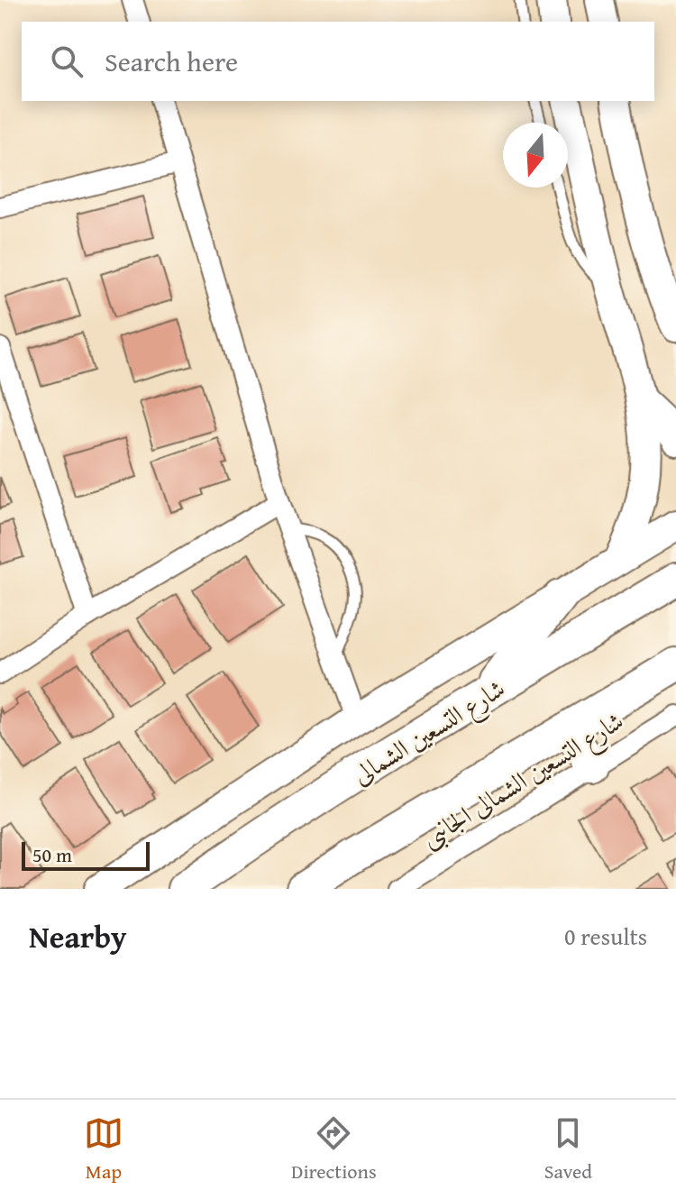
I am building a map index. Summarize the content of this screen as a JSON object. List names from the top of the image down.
{
  "streets": {
    "main road": ["شارع التسعين الشمالى"],
    "street": ["شارع التسعين الشمالى الجانبى"]
  },
  "scale_bar": "50 m",
  "north": "bottom",
  "page": {
    "search": "Search here",
    "scale": "50 m",
    "heading": ["Nearby", "0 results"],
    "nav": ["Map", "Directions", "Saved"]
  }
}
